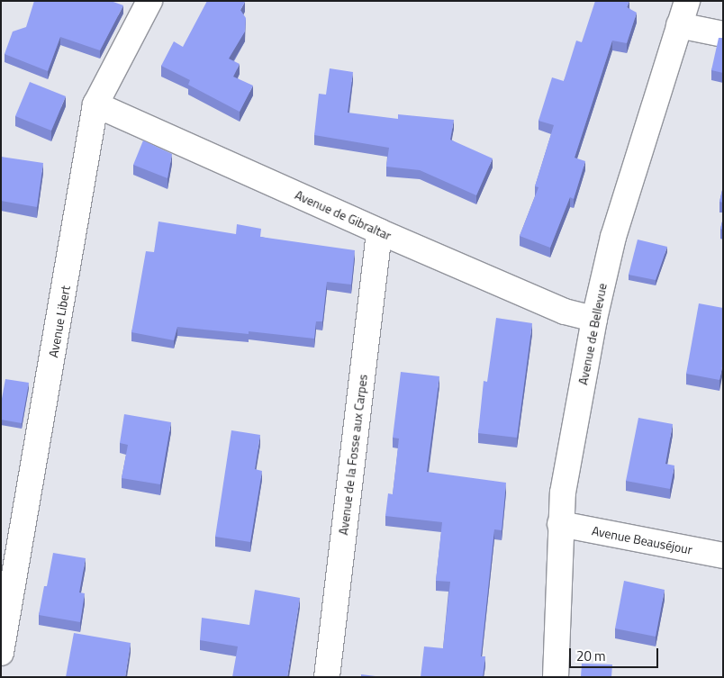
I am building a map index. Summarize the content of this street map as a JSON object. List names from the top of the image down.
{
  "streets": {
    "street": [
      "Avenue de Gibraltar",
      "Avenue Libert",
      "Avenue de Bellevue",
      "Avenue de la Fosse aux Carpes",
      "Avenue Beauséjour"
    ]
  },
  "crossings": [
    ["Avenue de Gibraltar", "Avenue Libert"],
    ["Avenue de Gibraltar", "Avenue de Bellevue"],
    ["Avenue de Gibraltar", "Avenue de la Fosse aux Carpes"],
    ["Avenue de Bellevue", "Avenue Beauséjour"]
  ],
  "scale_bar": "20 m"
}
